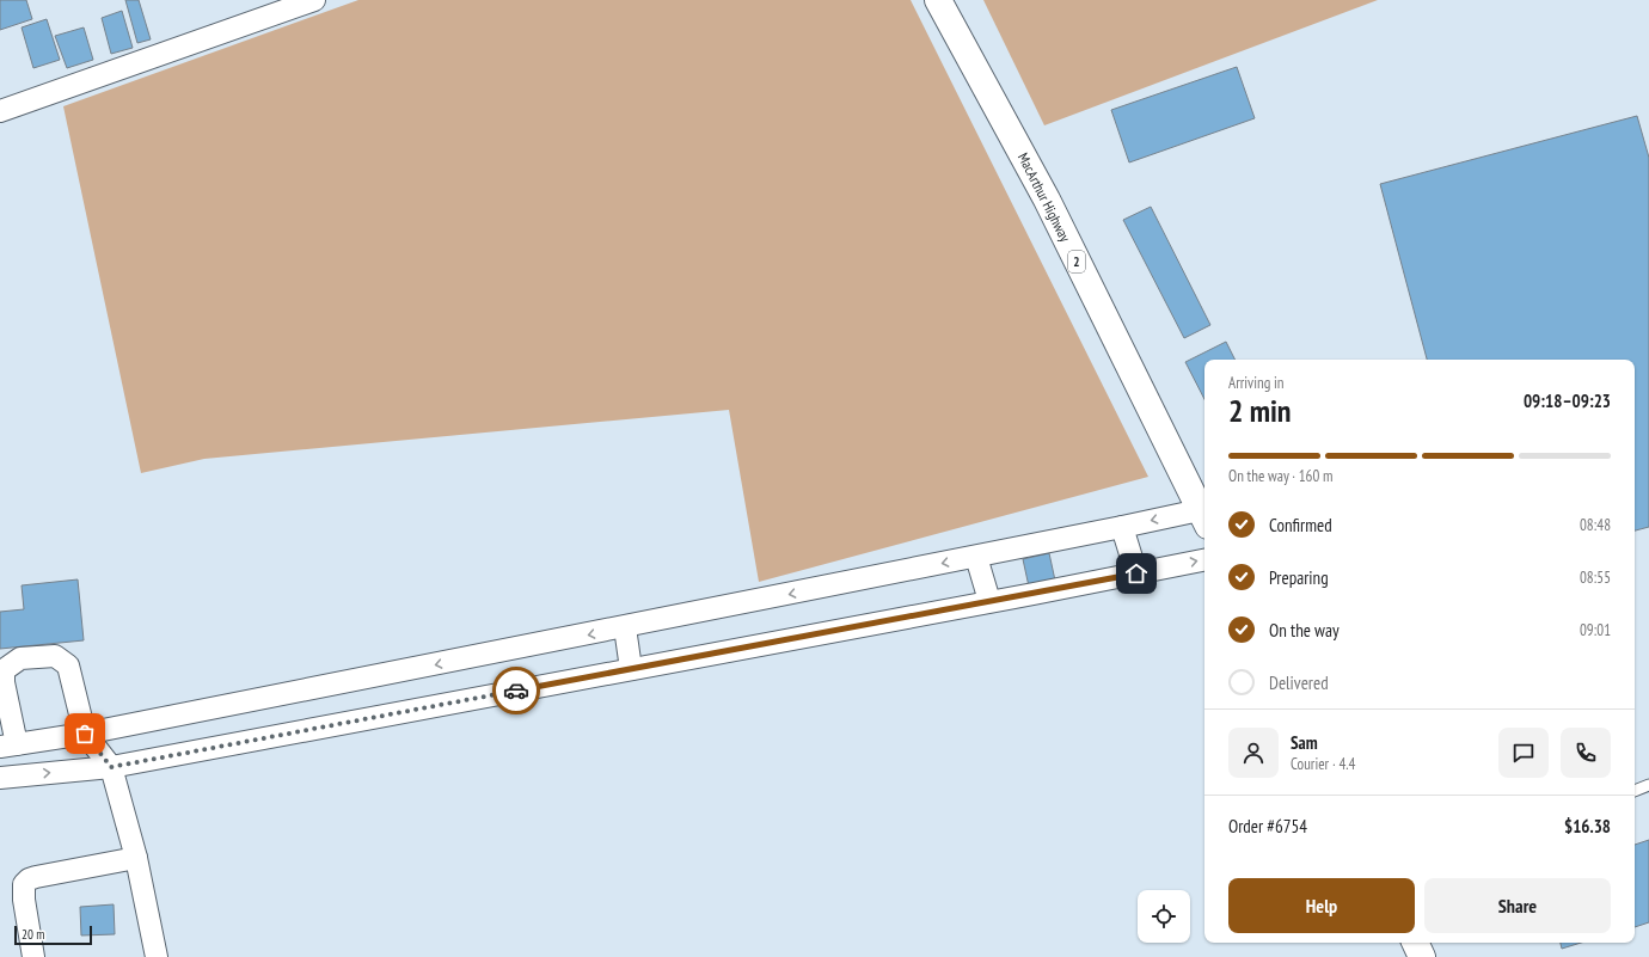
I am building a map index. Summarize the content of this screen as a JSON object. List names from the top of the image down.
{
  "streets": {
    "highway": ["MacArthur Highway", "2"]
  },
  "scale_bar": "20 m",
  "page": {
    "heading": ["2 min", "Arriving in", "09:18–09:23"],
    "panel": [
      "Sam",
      "Courier · 4.4",
      "Order #6754",
      "$16.38"
    ],
    "bar": "On the way · 160 m",
    "list": [
      ["Confirmed", "08:48"],
      ["Preparing", "08:55"],
      ["On the way", "09:01"],
      "Delivered"
    ],
    "buttons": ["Help", "Share"],
    "scale": "20 m"
  }
}
